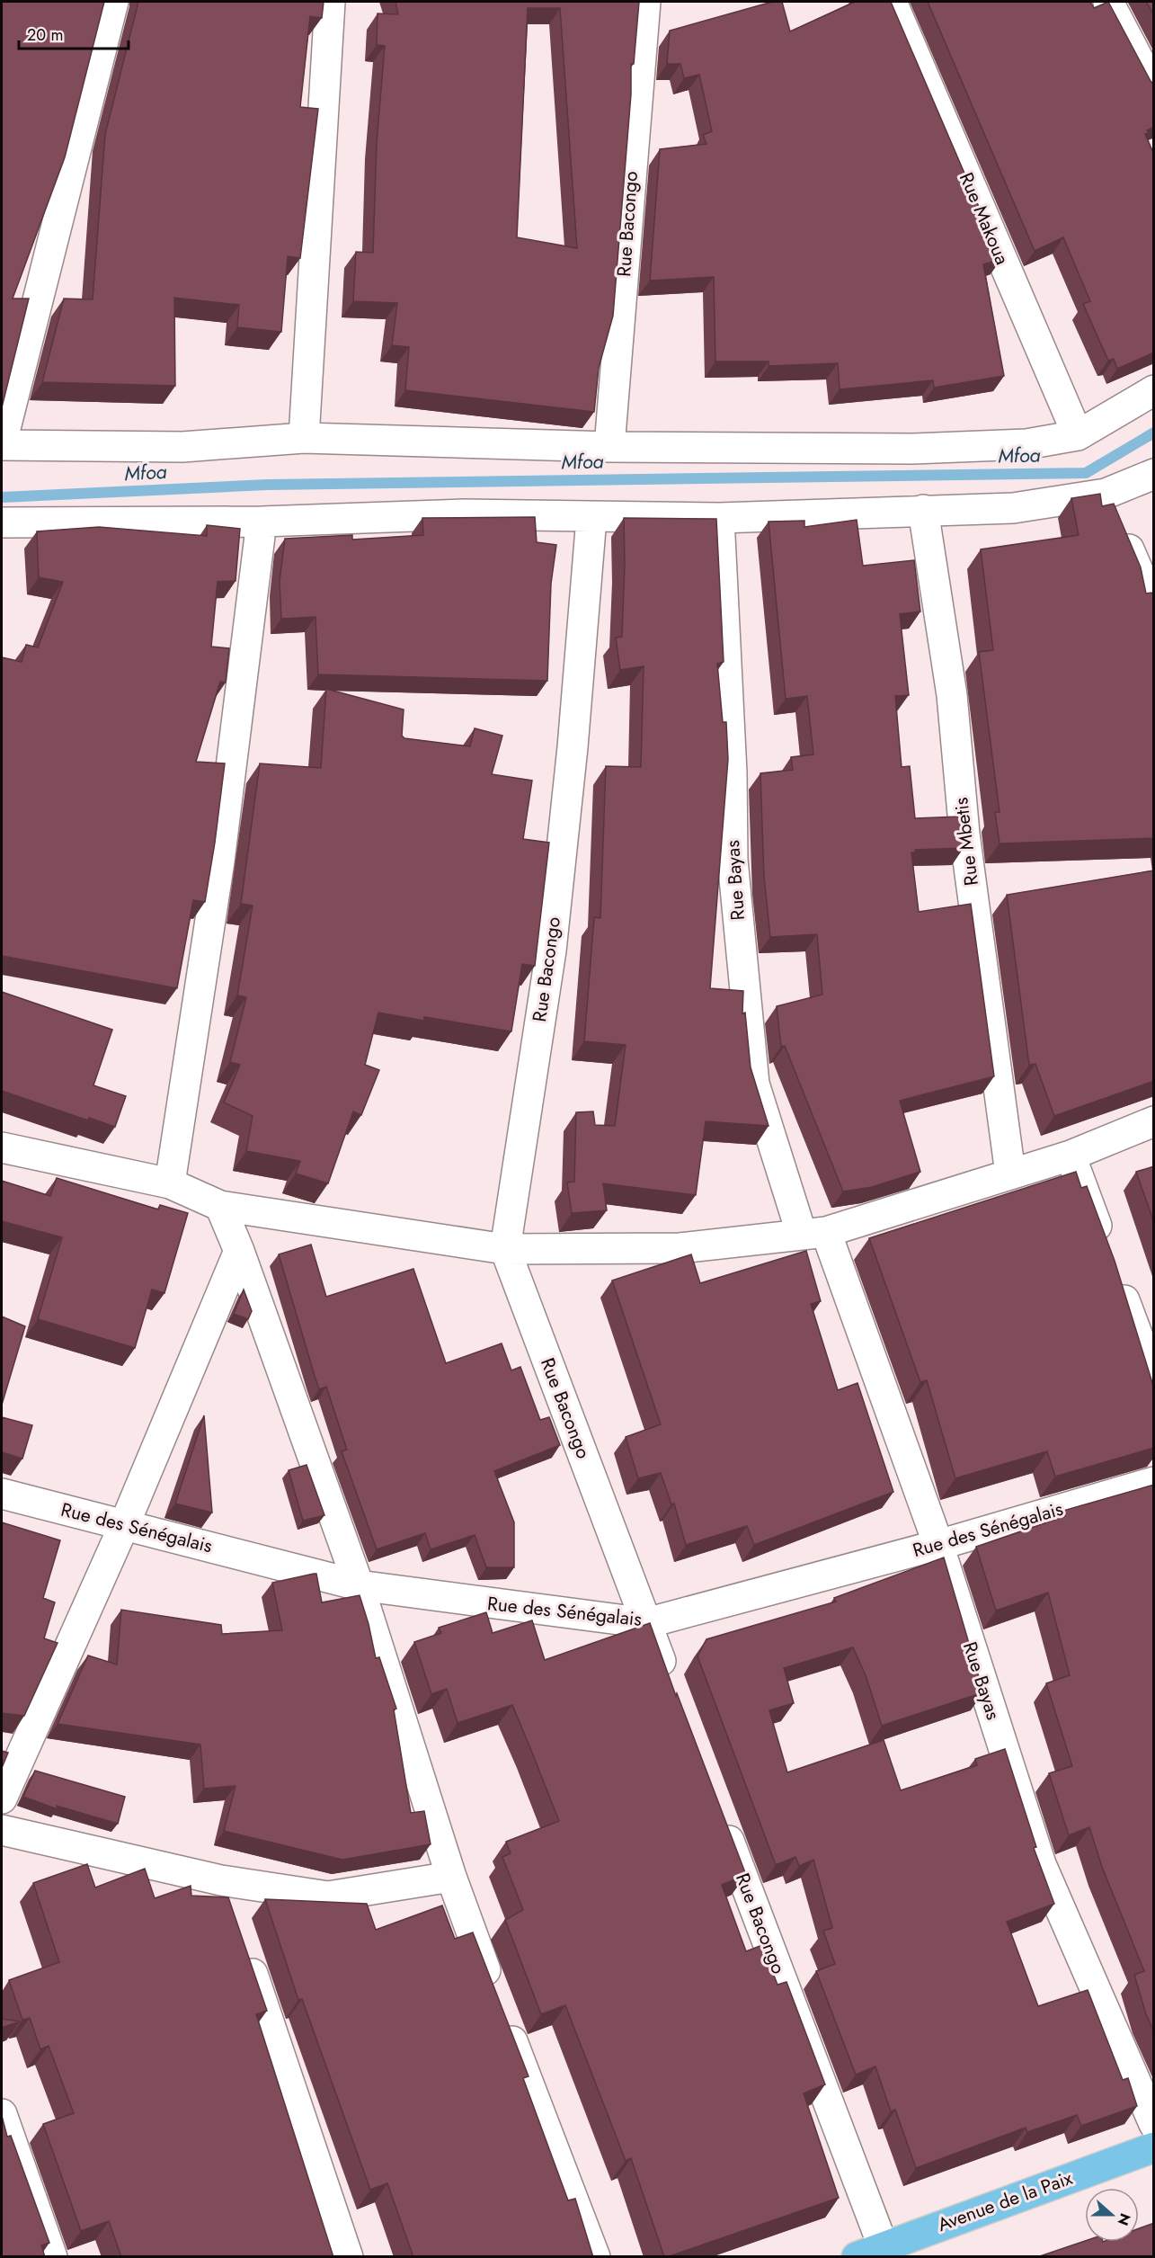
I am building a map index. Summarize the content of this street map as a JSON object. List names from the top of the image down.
{
  "streets": {
    "main road": ["Avenue de la Paix"],
    "street": [
      "Rue Makoua",
      "Rue Bacongo",
      "Rue Mbetis",
      "Rue Bayas",
      "Rue des Sénégalais"
    ]
  },
  "crossings": [
    ["Rue Bacongo", "Rue des Sénégalais"],
    ["Rue Bacongo", "Avenue de la Paix"],
    ["Rue Bayas", "Rue des Sénégalais"]
  ],
  "water": ["Mfoa"],
  "scale_bar": "20 m",
  "north": "right"
}
